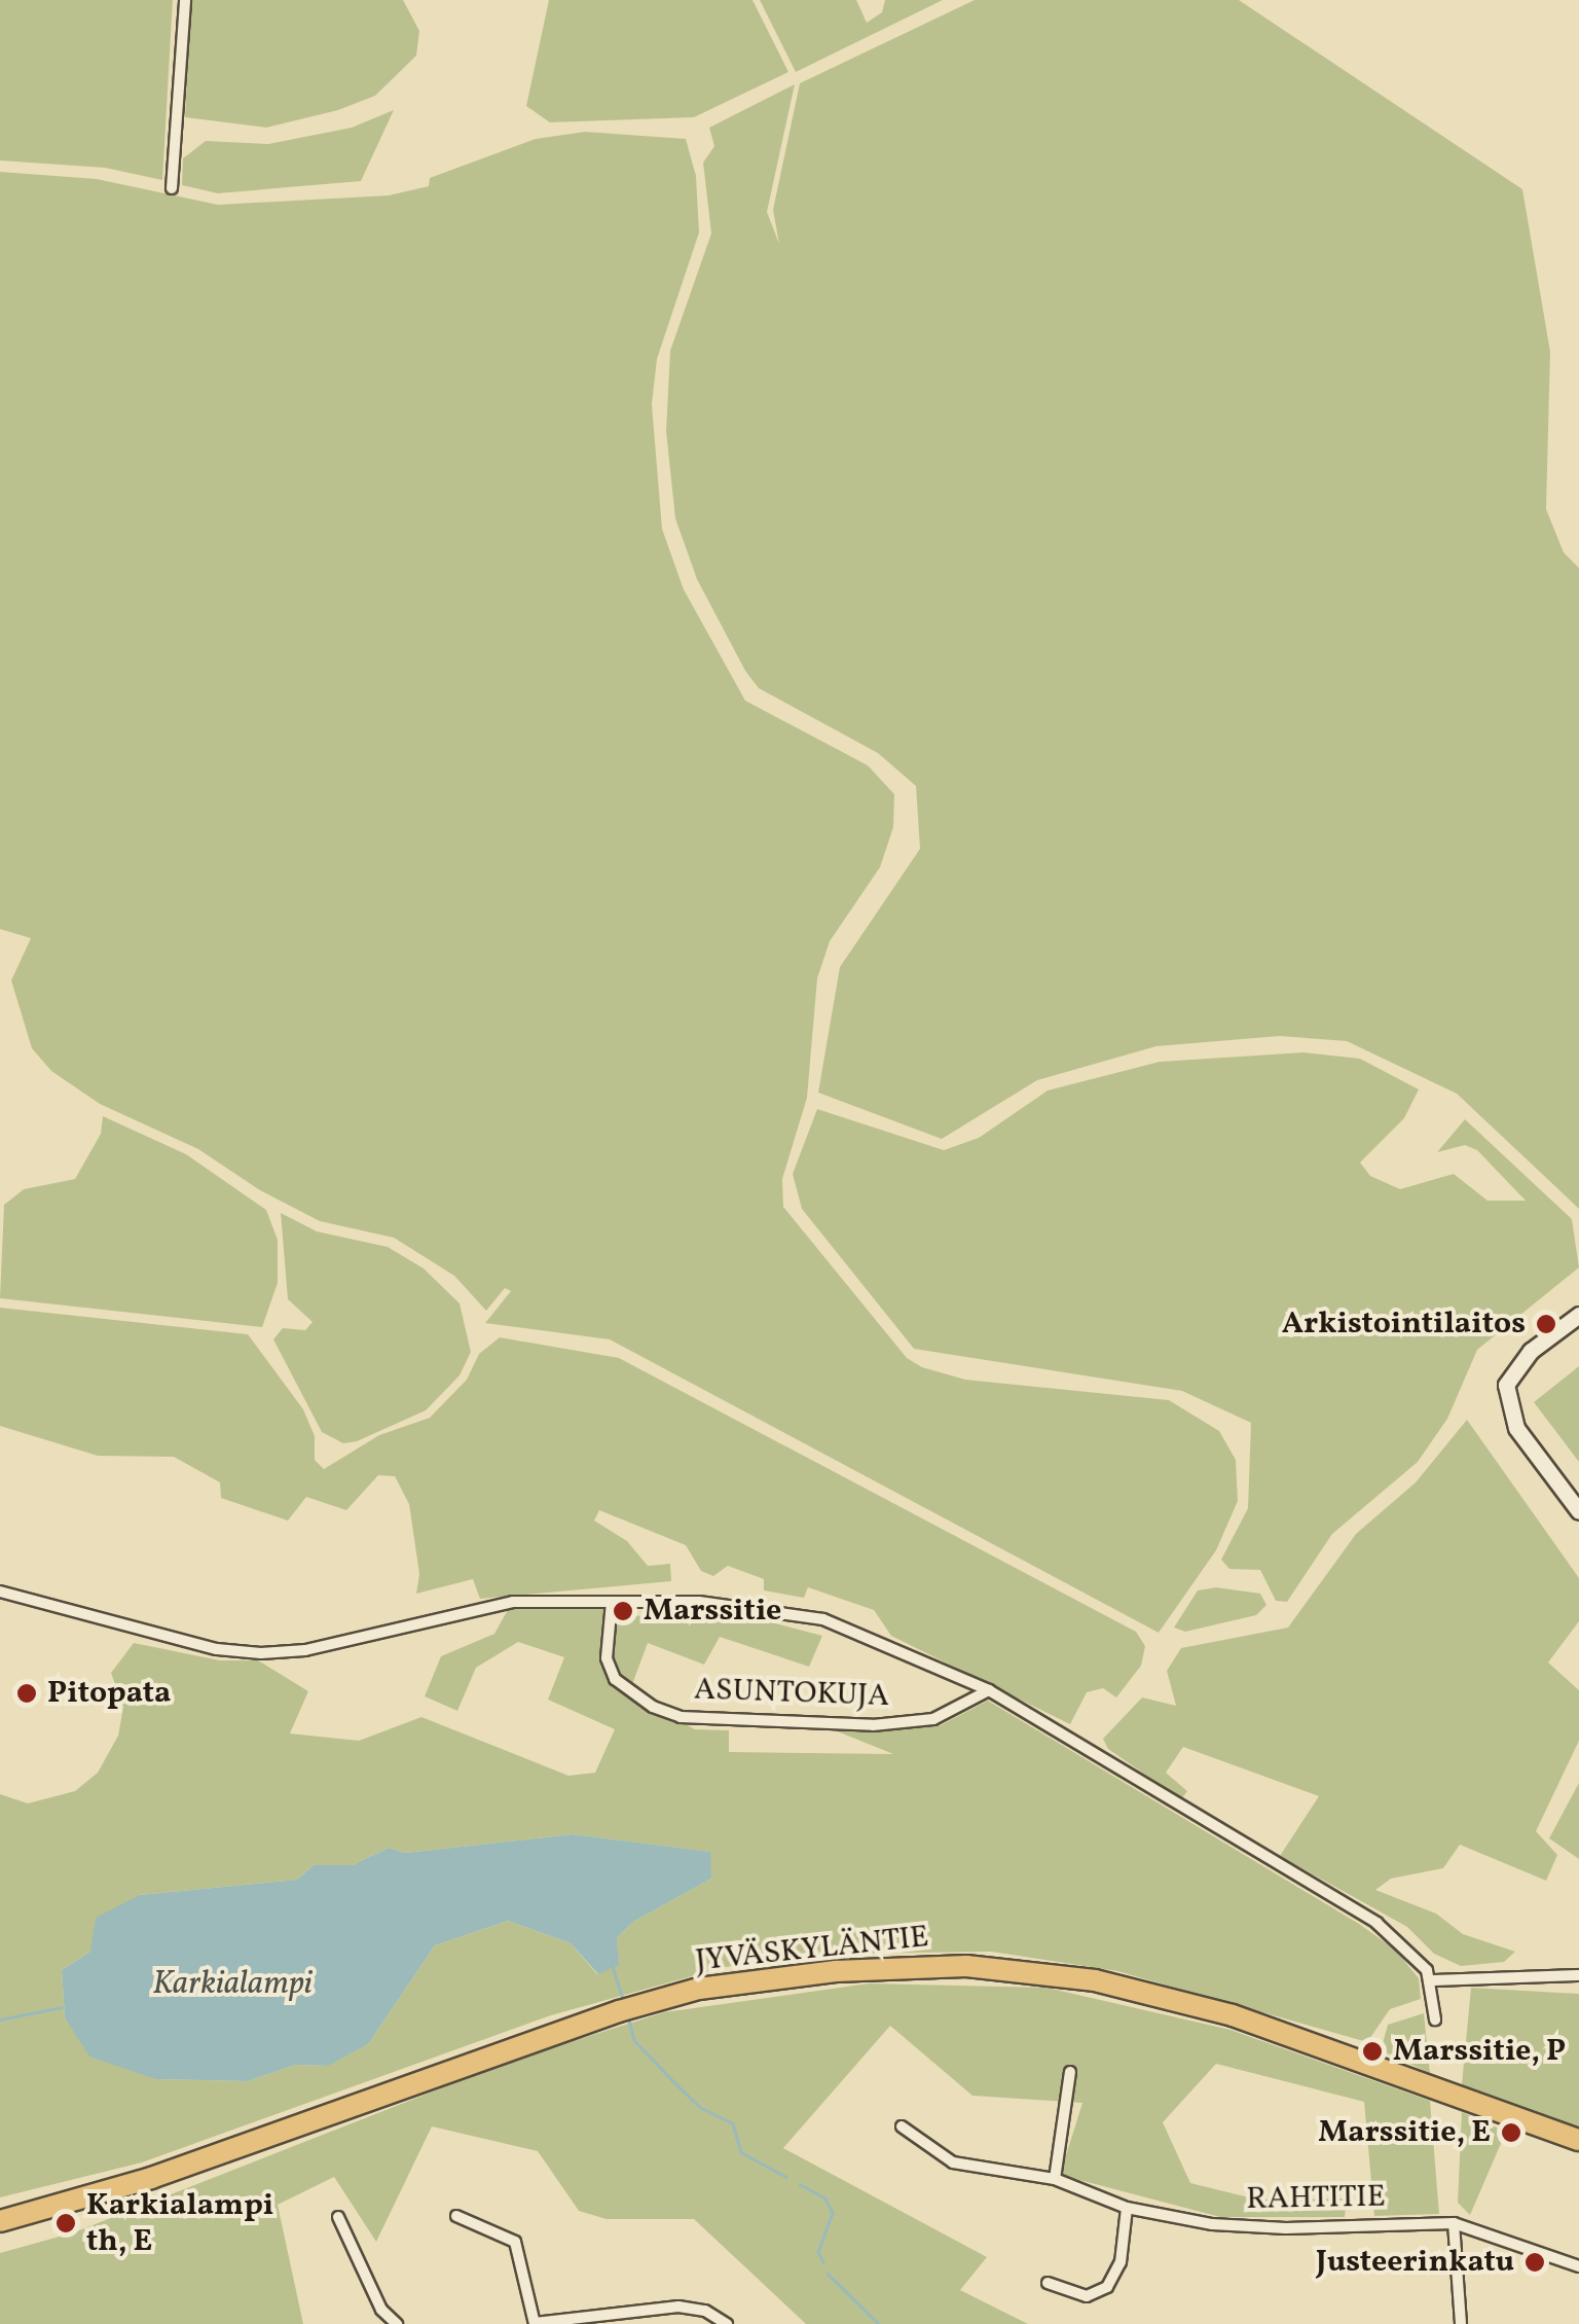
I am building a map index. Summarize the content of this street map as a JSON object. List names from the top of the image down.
{
  "streets": {
    "highway": ["JYVÄSKYLÄNTIE"],
    "street": ["ASUNTOKUJA", "RAHTITIE"]
  },
  "water": ["Karkialampi"],
  "places": [
    "Arkistointilaitos",
    "Marssitie",
    "Pitopata",
    "Marssitie, P",
    "Marssitie, E",
    "Karkialampi th, E",
    "Justeerinkatu"
  ]
}
